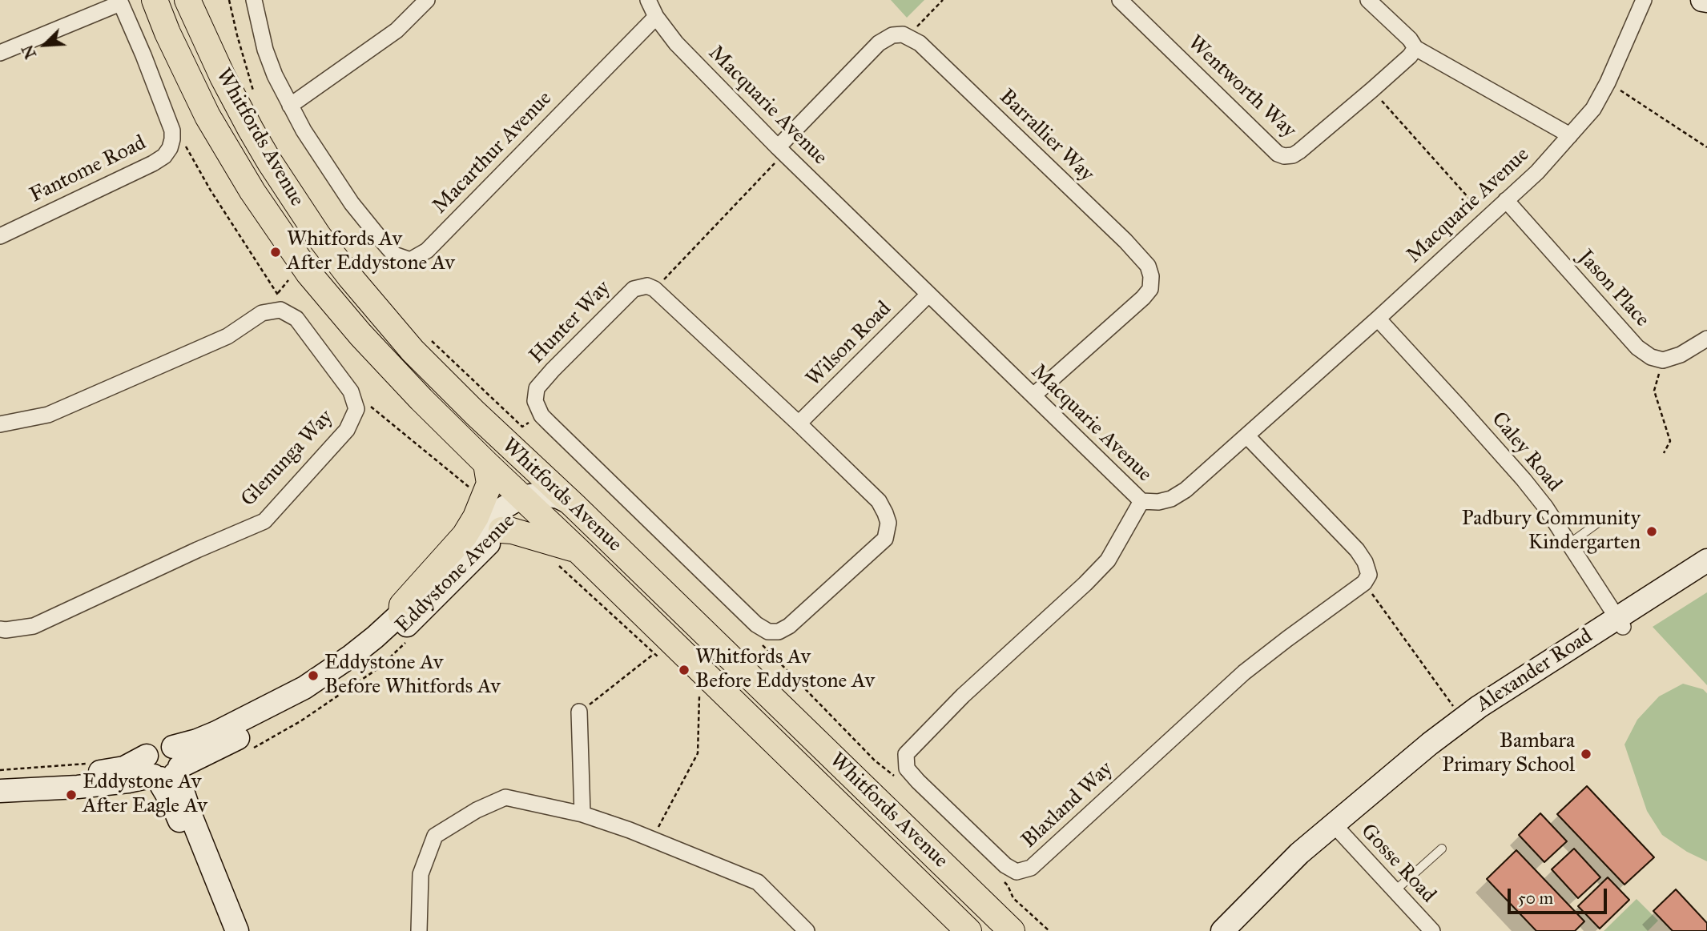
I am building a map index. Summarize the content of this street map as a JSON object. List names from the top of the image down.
{
  "streets": {
    "main road": ["Whitfords Avenue", "Eddystone Avenue", "Alexander Road"],
    "street": [
      "Wentworth Way",
      "Macquarie Avenue",
      "Barrallier Way",
      "Macarthur Avenue",
      "Fantome Road",
      "Jason Place",
      "Hunter Way",
      "Wilson Road",
      "Caley Road",
      "Glenunga Way",
      "Blaxland Way",
      "Gosse Road"
    ]
  },
  "crossings": [
    ["Macquarie Avenue", "Barrallier Way"],
    ["Macquarie Avenue", "Macarthur Avenue"],
    ["Macquarie Avenue", "Jason Place"],
    ["Macquarie Avenue", "Wilson Road"],
    ["Macquarie Avenue", "Caley Road"],
    ["Macquarie Avenue", "Blaxland Way"],
    ["Whitfords Avenue", "Eddystone Avenue"],
    ["Hunter Way", "Wilson Road"],
    ["Caley Road", "Alexander Road"],
    ["Alexander Road", "Gosse Road"]
  ],
  "places": [
    "Whitfords Av After Eddystone Av",
    "Padbury Community Kindergarten",
    "Whitfords Av Before Eddystone Av",
    "Eddystone Av Before Whitfords Av",
    "Bambara Primary School",
    "Eddystone Av After Eagle Av"
  ],
  "scale_bar": "50 m",
  "north": "bottom left"
}
